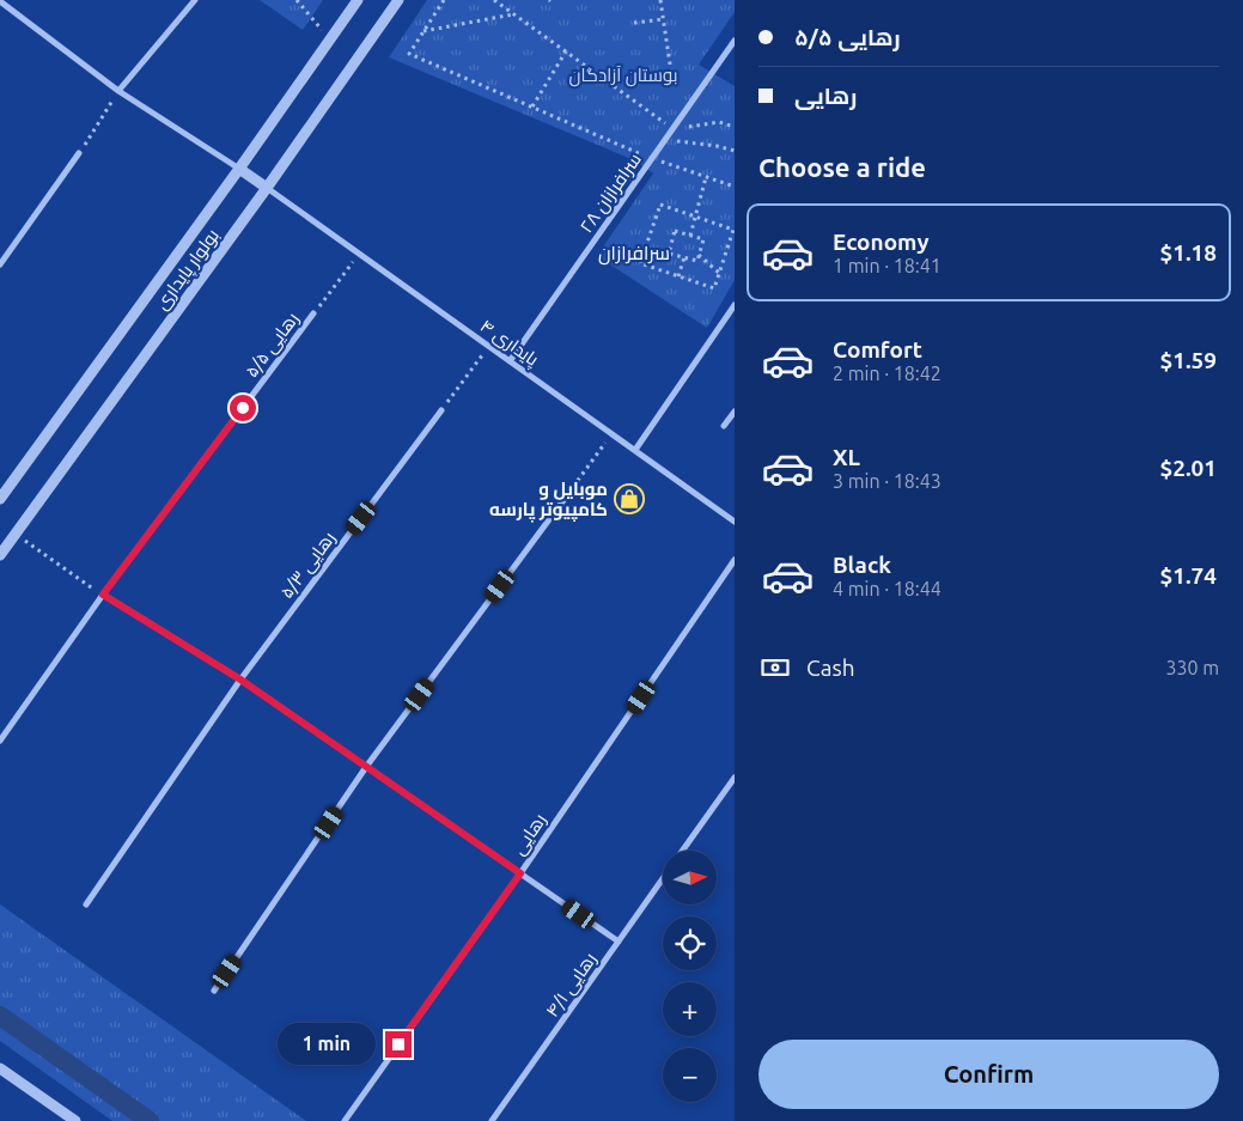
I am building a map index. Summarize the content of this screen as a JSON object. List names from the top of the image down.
{
  "streets": {
    "street": [
      "سرافرازان ۲۸",
      "بولوار پایداری",
      "پایداری ۴",
      "رهایی ۵/۵",
      "رهایی ۵/۳",
      "رهایی",
      "رهایی ۴/۱"
    ]
  },
  "crossings": [
    ["سرافرازان ۲۸", "پایداری ۴"],
    ["بولوار پایداری", "پایداری ۴"]
  ],
  "districts": ["سرافرازان"],
  "parks": ["بوستان آزادگان"],
  "places": {
    "shop": ["موبایل و کامپیوتر پارسه"]
  },
  "north": "right",
  "page": {
    "banner": ["رهایی ۵/۵", "رهایی"],
    "heading": "Choose a ride",
    "list": [
      {
        "name": "Economy",
        "note": "1 min · 18:41",
        "value": "$1.18"
      },
      {
        "name": "Comfort",
        "note": "2 min · 18:42",
        "value": "$1.59"
      },
      {
        "name": "XL",
        "note": "3 min · 18:43",
        "value": "$2.01"
      },
      {
        "name": "Black",
        "note": "4 min · 18:44",
        "value": "$1.74"
      }
    ],
    "pay": ["Cash", "330 m"],
    "map_buttons": ["+", "−"],
    "bubble": "1 min",
    "buttons": "Confirm"
  }
}
